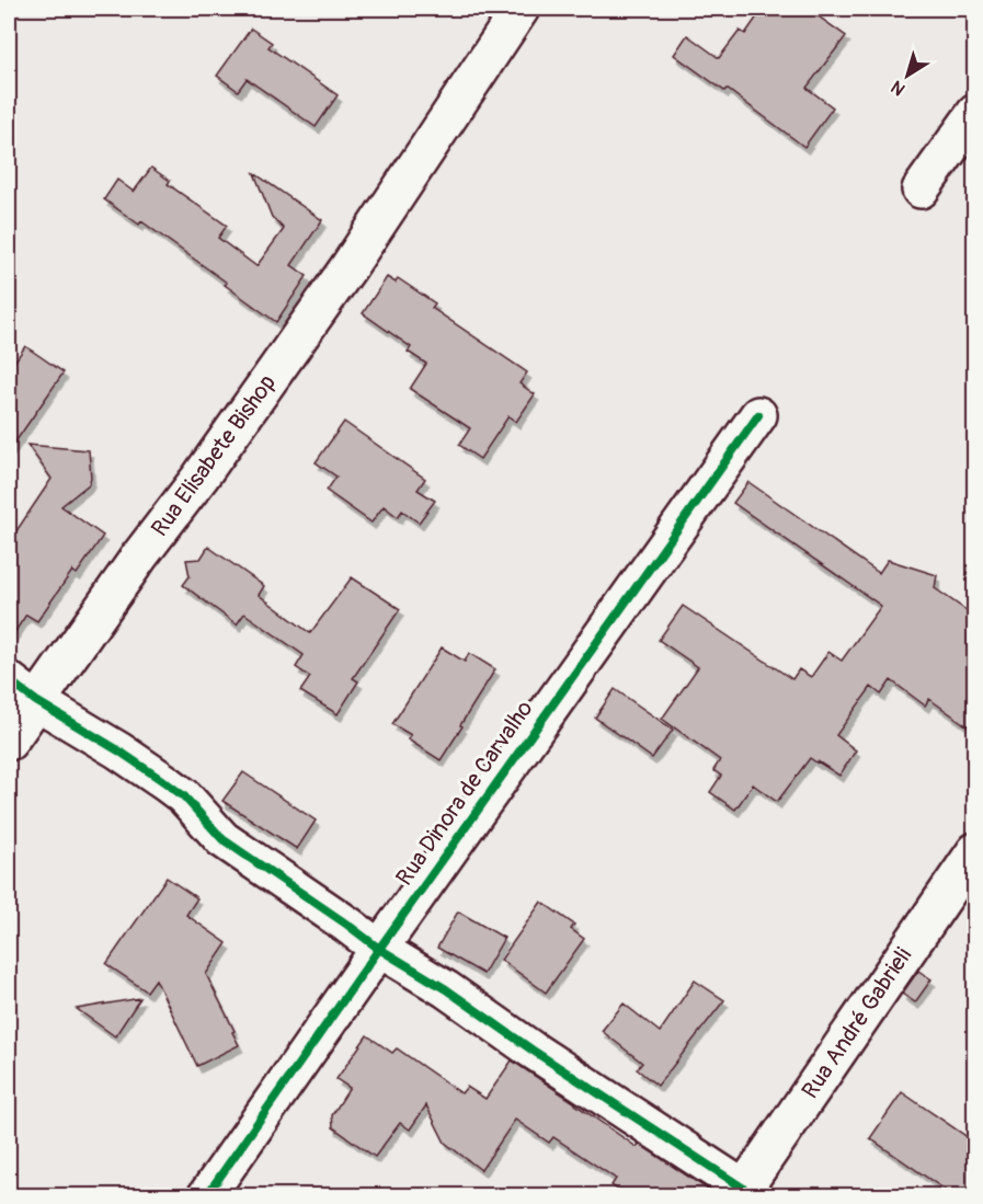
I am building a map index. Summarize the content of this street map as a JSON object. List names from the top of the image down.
{
  "streets": {
    "street": ["Rua Elisabete Bishop", "Rua Dinora de Carvalho", "Rua André Gabrieli"]
  },
  "north": "bottom left"
}
